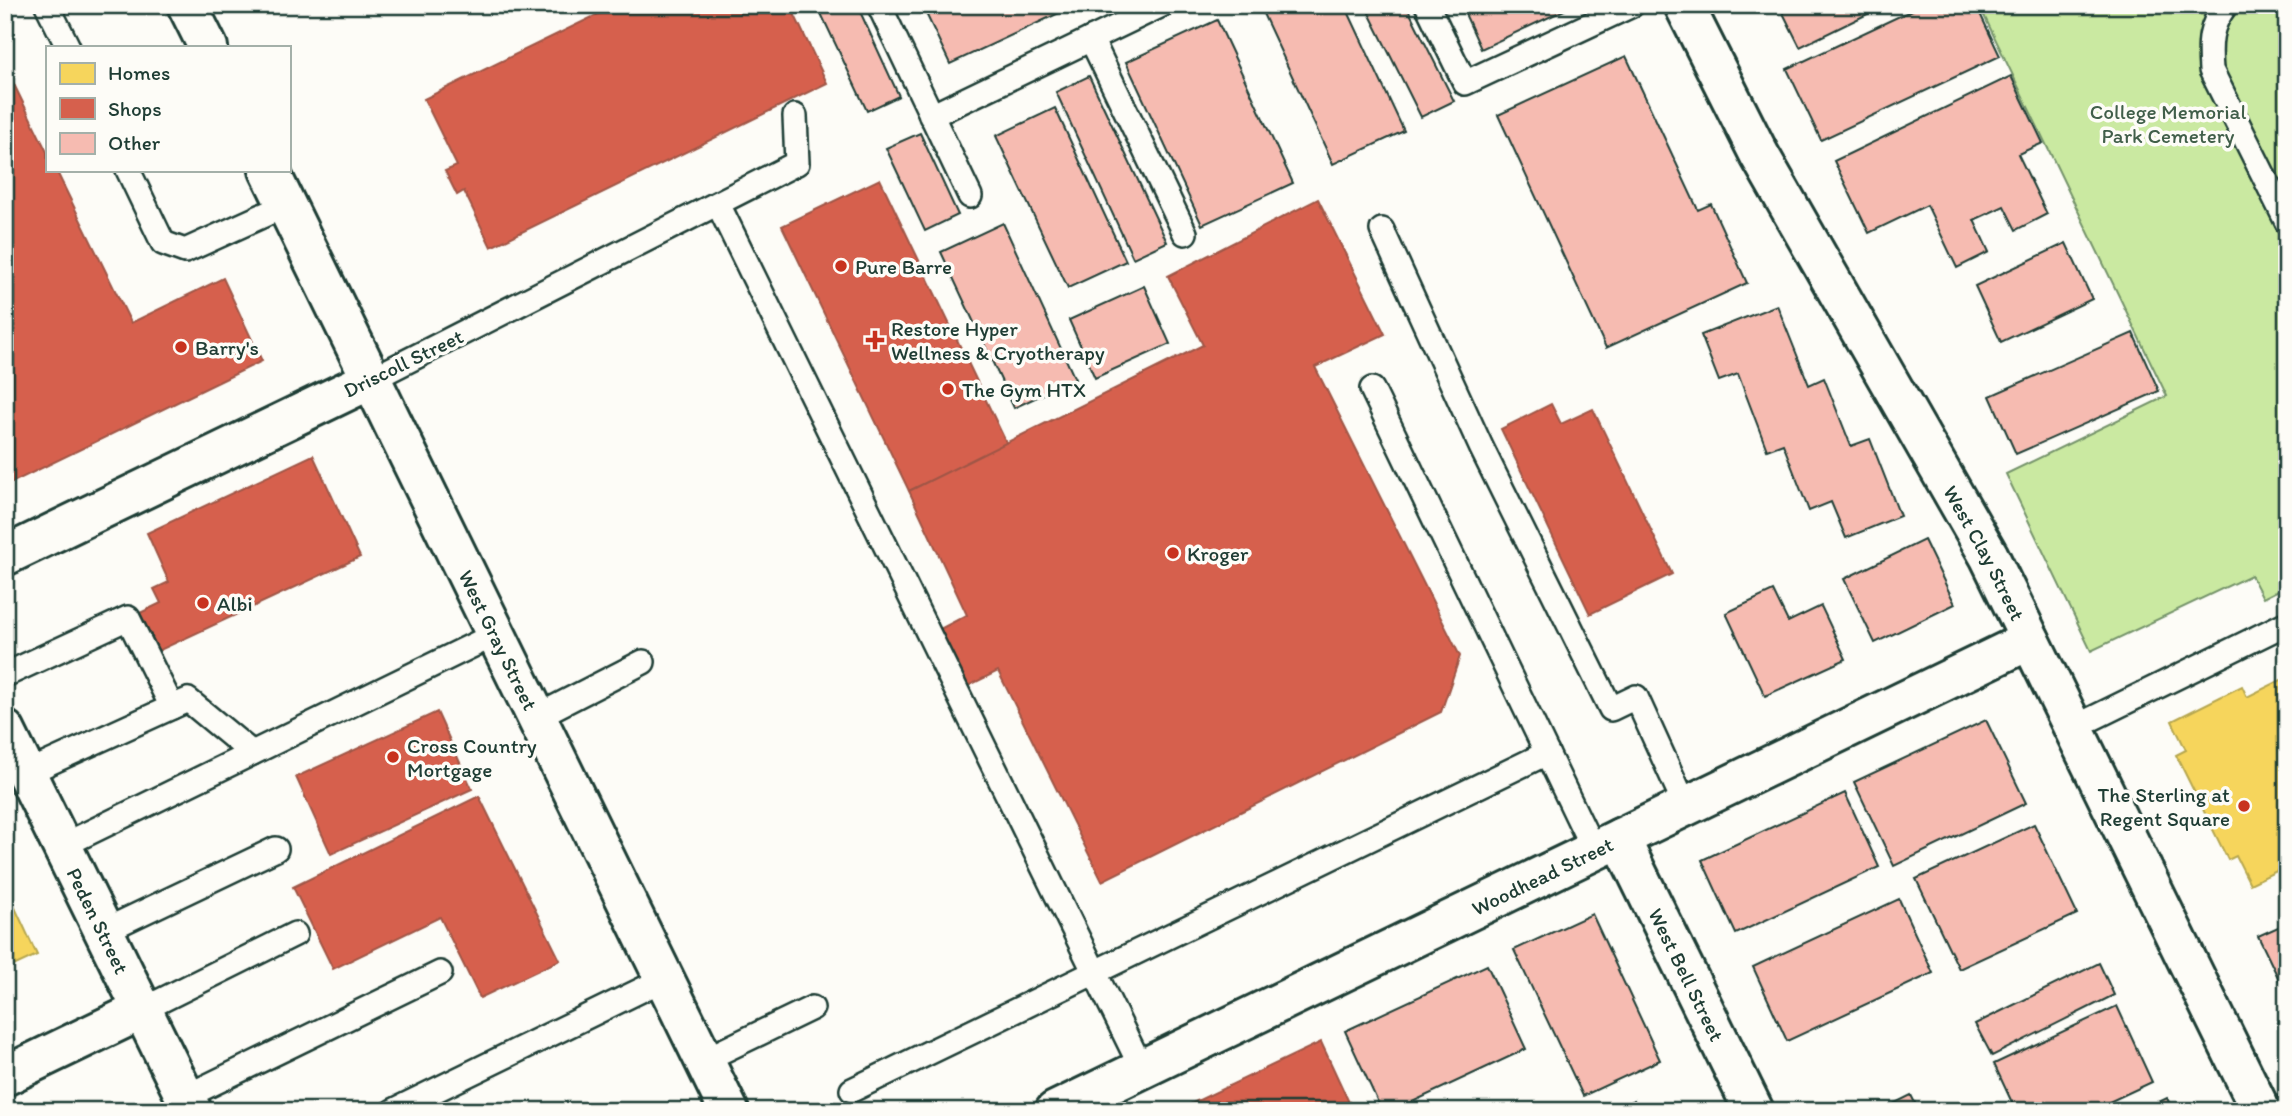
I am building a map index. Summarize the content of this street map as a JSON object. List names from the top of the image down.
{
  "streets": {
    "street": [
      "Driscoll Street",
      "West Clay Street",
      "West Gray Street",
      "Woodhead Street",
      "Peden Street",
      "West Bell Street"
    ]
  },
  "crossings": [
    ["Driscoll Street", "West Gray Street"],
    ["West Clay Street", "Woodhead Street"],
    ["Woodhead Street", "West Bell Street"]
  ],
  "parks": ["College Memorial Park Cemetery"],
  "places": {
    "other": [
      "Pure Barre",
      "Barry's",
      "The Gym HTX",
      "Kroger",
      "Albi",
      "Cross Country Mortgage",
      "The Sterling at Regent Square"
    ],
    "health": ["Restore Hyper Wellness & Cryotherapy"]
  },
  "legend": ["Homes", "Shops", "Other"]
}
